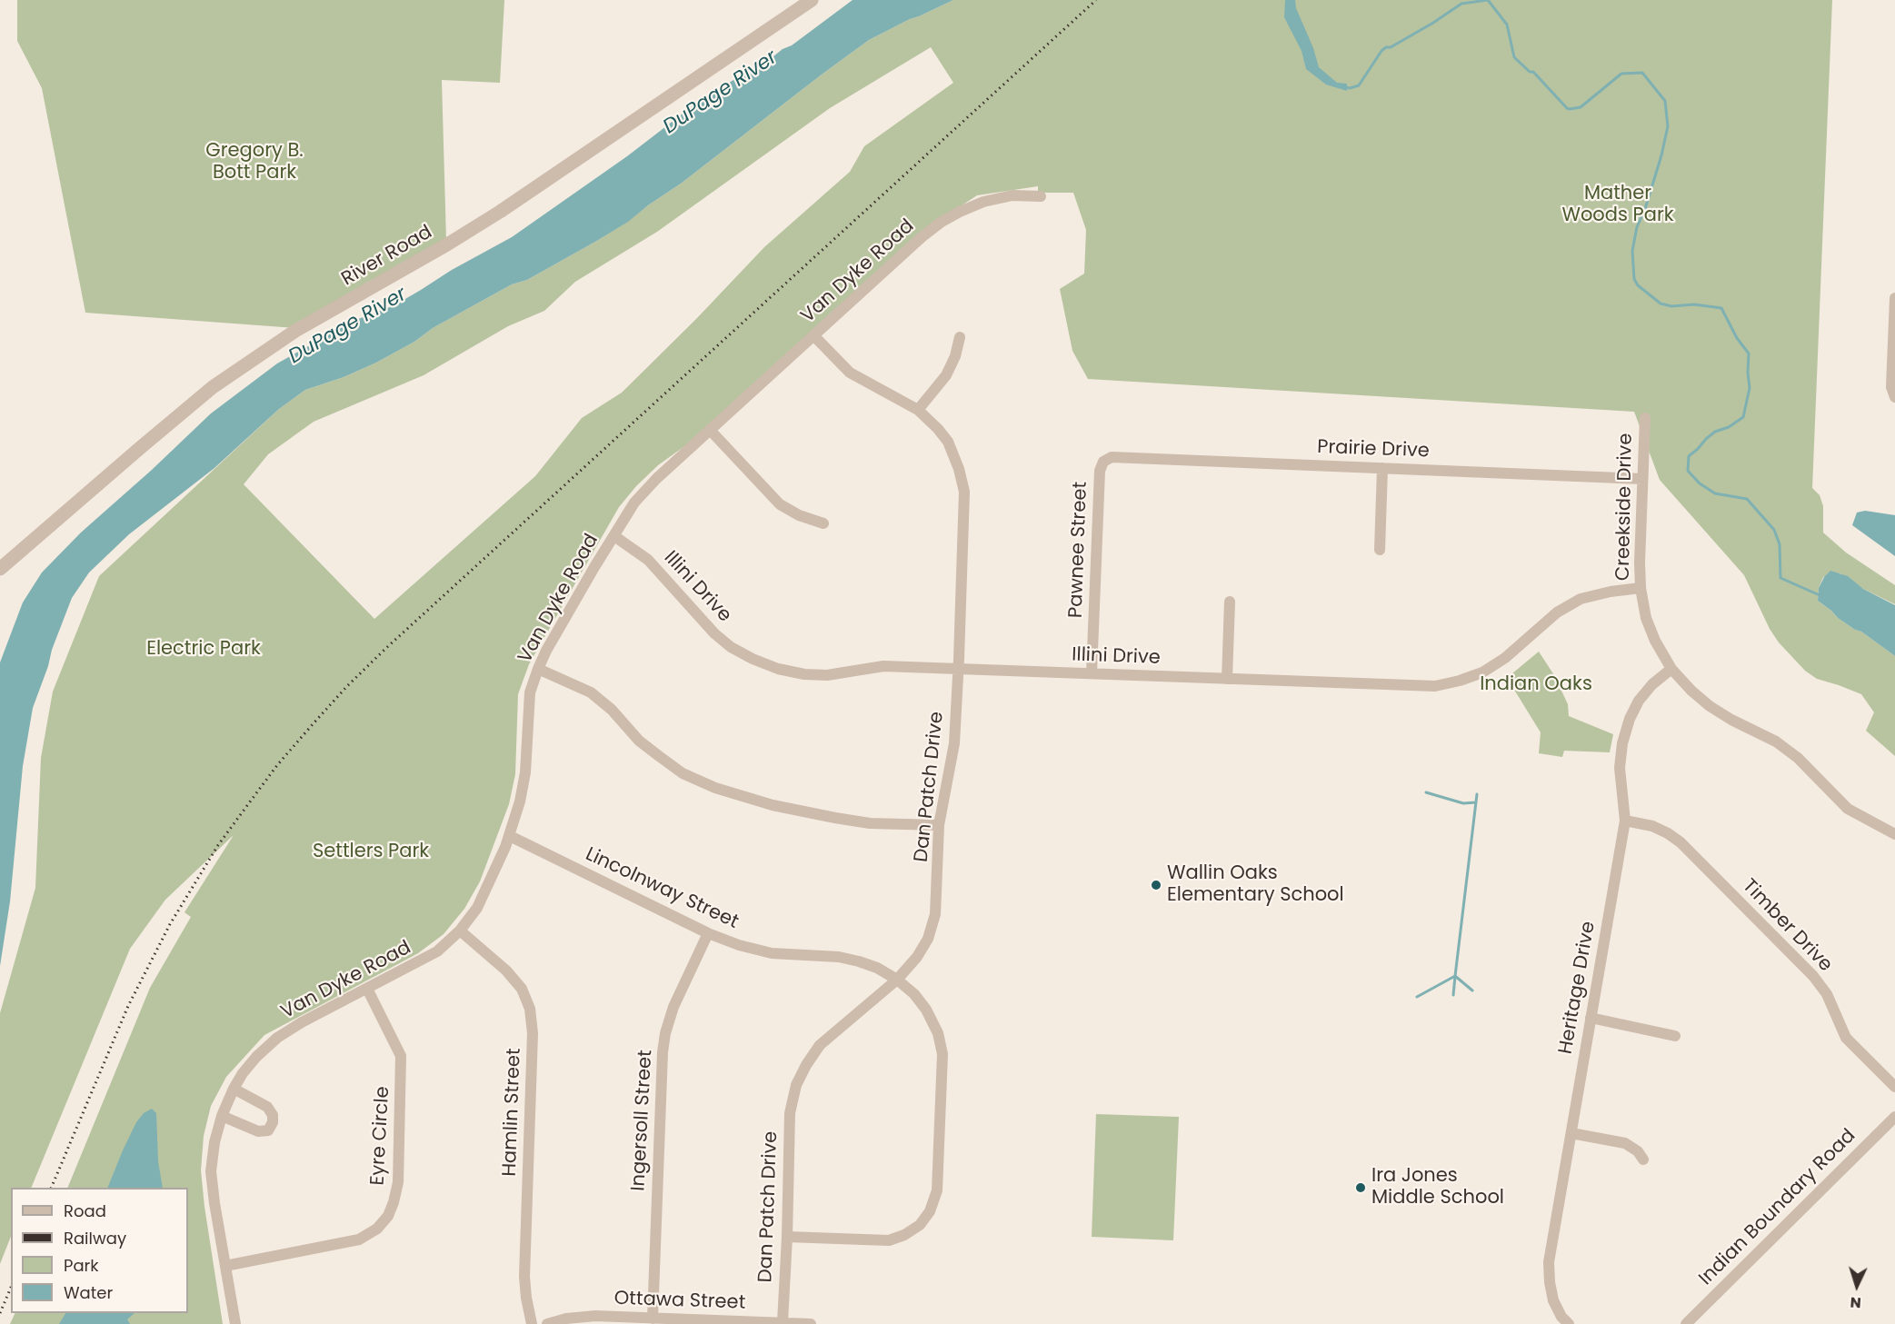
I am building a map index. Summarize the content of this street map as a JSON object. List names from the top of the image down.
{
  "streets": {
    "street": [
      "River Road",
      "Van Dyke Road",
      "Prairie Drive",
      "Creekside Drive",
      "Pawnee Street",
      "Illini Drive",
      "Dan Patch Drive",
      "Lincolnway Street",
      "Timber Drive",
      "Heritage Drive",
      "Hamlin Street",
      "Ingersoll Street",
      "Eyre Circle",
      "Indian Boundary Road",
      "Ottawa Street"
    ]
  },
  "crossings": [
    ["Van Dyke Road", "Illini Drive"],
    ["Van Dyke Road", "Dan Patch Drive"],
    ["Van Dyke Road", "Lincolnway Street"],
    ["Van Dyke Road", "Hamlin Street"],
    ["Van Dyke Road", "Eyre Circle"],
    ["Prairie Drive", "Creekside Drive"],
    ["Prairie Drive", "Pawnee Street"],
    ["Creekside Drive", "Illini Drive"],
    ["Creekside Drive", "Heritage Drive"],
    ["Pawnee Street", "Illini Drive"],
    ["Illini Drive", "Dan Patch Drive"],
    ["Dan Patch Drive", "Lincolnway Street"],
    ["Dan Patch Drive", "Ottawa Street"],
    ["Lincolnway Street", "Ingersoll Street"],
    ["Timber Drive", "Heritage Drive"],
    ["Ingersoll Street", "Ottawa Street"]
  ],
  "water": ["DuPage River"],
  "parks": [
    "Gregory B. Bott Park",
    "Mather Woods Park",
    "Electric Park",
    "Indian Oaks",
    "Settlers Park"
  ],
  "places": ["Wallin Oaks Elementary School", "Ira Jones Middle School"],
  "legend": [
    "Road",
    "Railway",
    "Park",
    "Water"
  ],
  "north": "bottom"
}
